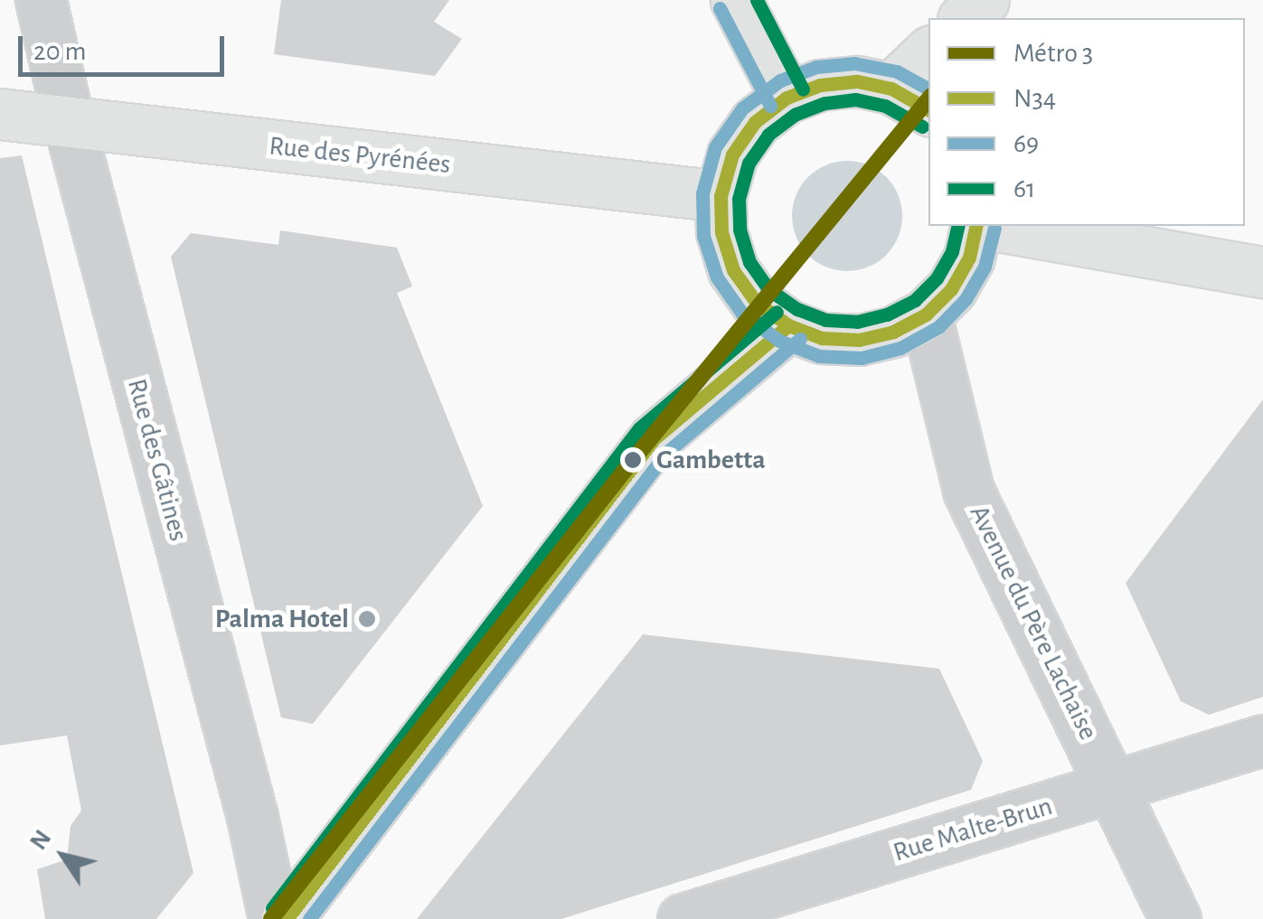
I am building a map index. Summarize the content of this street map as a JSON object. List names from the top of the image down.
{
  "streets": {
    "main road": ["Rue des Pyrénées"],
    "street": ["Rue des Gâtines", "Avenue du Père Lachaise", "Rue Malte-Brun"]
  },
  "crossings": [
    ["Rue des Pyrénées", "Rue des Gâtines"],
    ["Avenue du Père Lachaise", "Rue Malte-Brun"]
  ],
  "places": ["Gambetta", "Palma Hotel"],
  "lines": [
    "transit line 61",
    "transit line 69",
    "transit line N34",
    "metro line 3"
  ],
  "legend": [
    "Métro 3",
    "N34",
    "69",
    "61"
  ],
  "scale_bar": "20 m",
  "north": "top left"
}
